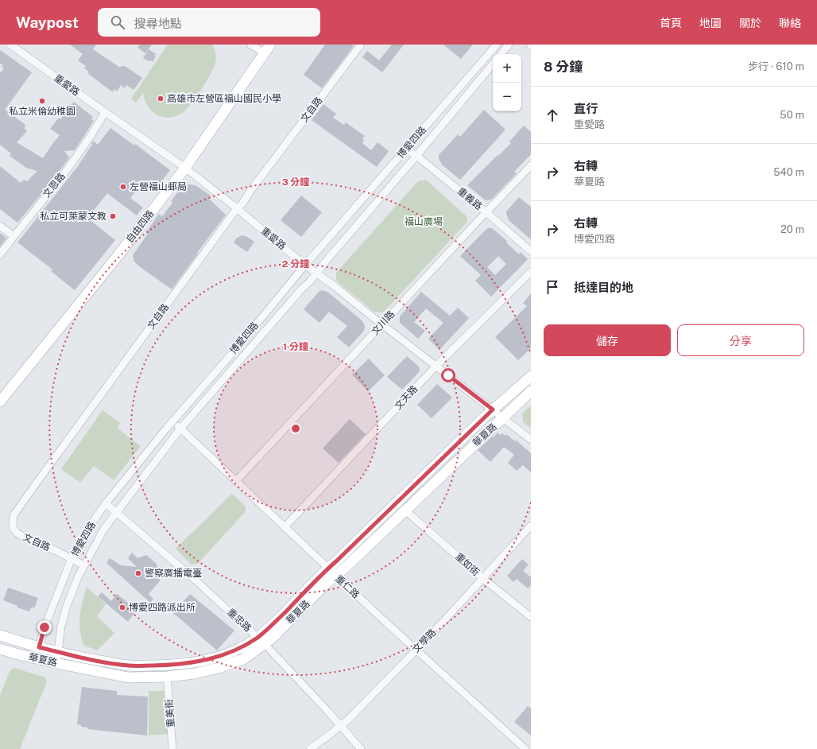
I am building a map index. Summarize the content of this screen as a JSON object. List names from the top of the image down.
{
  "streets": {
    "street": [
      "重愛路",
      "文自路",
      "博愛四路",
      "文恩路",
      "重義路",
      "自由四路",
      "文川路",
      "文天路",
      "華夏路",
      "重如街",
      "重仁路",
      "重忠路",
      "文學路",
      "重美街"
    ]
  },
  "crossings": [
    ["重愛路", "文自路"],
    ["重愛路", "博愛四路"],
    ["重愛路", "文恩路"],
    ["重愛路", "自由四路"],
    ["重愛路", "文川路"],
    ["重愛路", "文天路"],
    ["重愛路", "華夏路"],
    ["文自路", "博愛四路"],
    ["博愛四路", "重義路"],
    ["博愛四路", "華夏路"],
    ["博愛四路", "重仁路"],
    ["博愛四路", "重忠路"],
    ["重義路", "文川路"],
    ["文川路", "重仁路"],
    ["文天路", "重仁路"],
    ["華夏路", "重如街"],
    ["華夏路", "重仁路"],
    ["華夏路", "重忠路"],
    ["華夏路", "重美街"],
    ["重如街", "文學路"],
    ["重仁路", "文學路"],
    ["重忠路", "文學路"]
  ],
  "parks": ["福山廣場"],
  "places": [
    "高雄市左營區福山國民小學",
    "私立米倫幼稚園",
    "左營福山郵局",
    "私立可萊蒙文教",
    "警察廣播電臺",
    "博愛四路派出所"
  ],
  "page": {
    "header": "Waypost",
    "search": "搜尋地點",
    "nav": [
      "首頁",
      "地圖",
      "關於",
      "聯絡"
    ],
    "heading": ["8 分鐘", "步行 · 610 m"],
    "map_buttons": ["+", "−"],
    "list": [
      ["直行", "重愛路", "50 m"],
      ["右轉", "華夏路", "540 m"],
      ["右轉", "博愛四路", "20 m"],
      "抵達目的地"
    ],
    "buttons": ["儲存", "分享"]
  },
  "rings": ["3 分鐘", "2 分鐘", "1 分鐘"]
}
